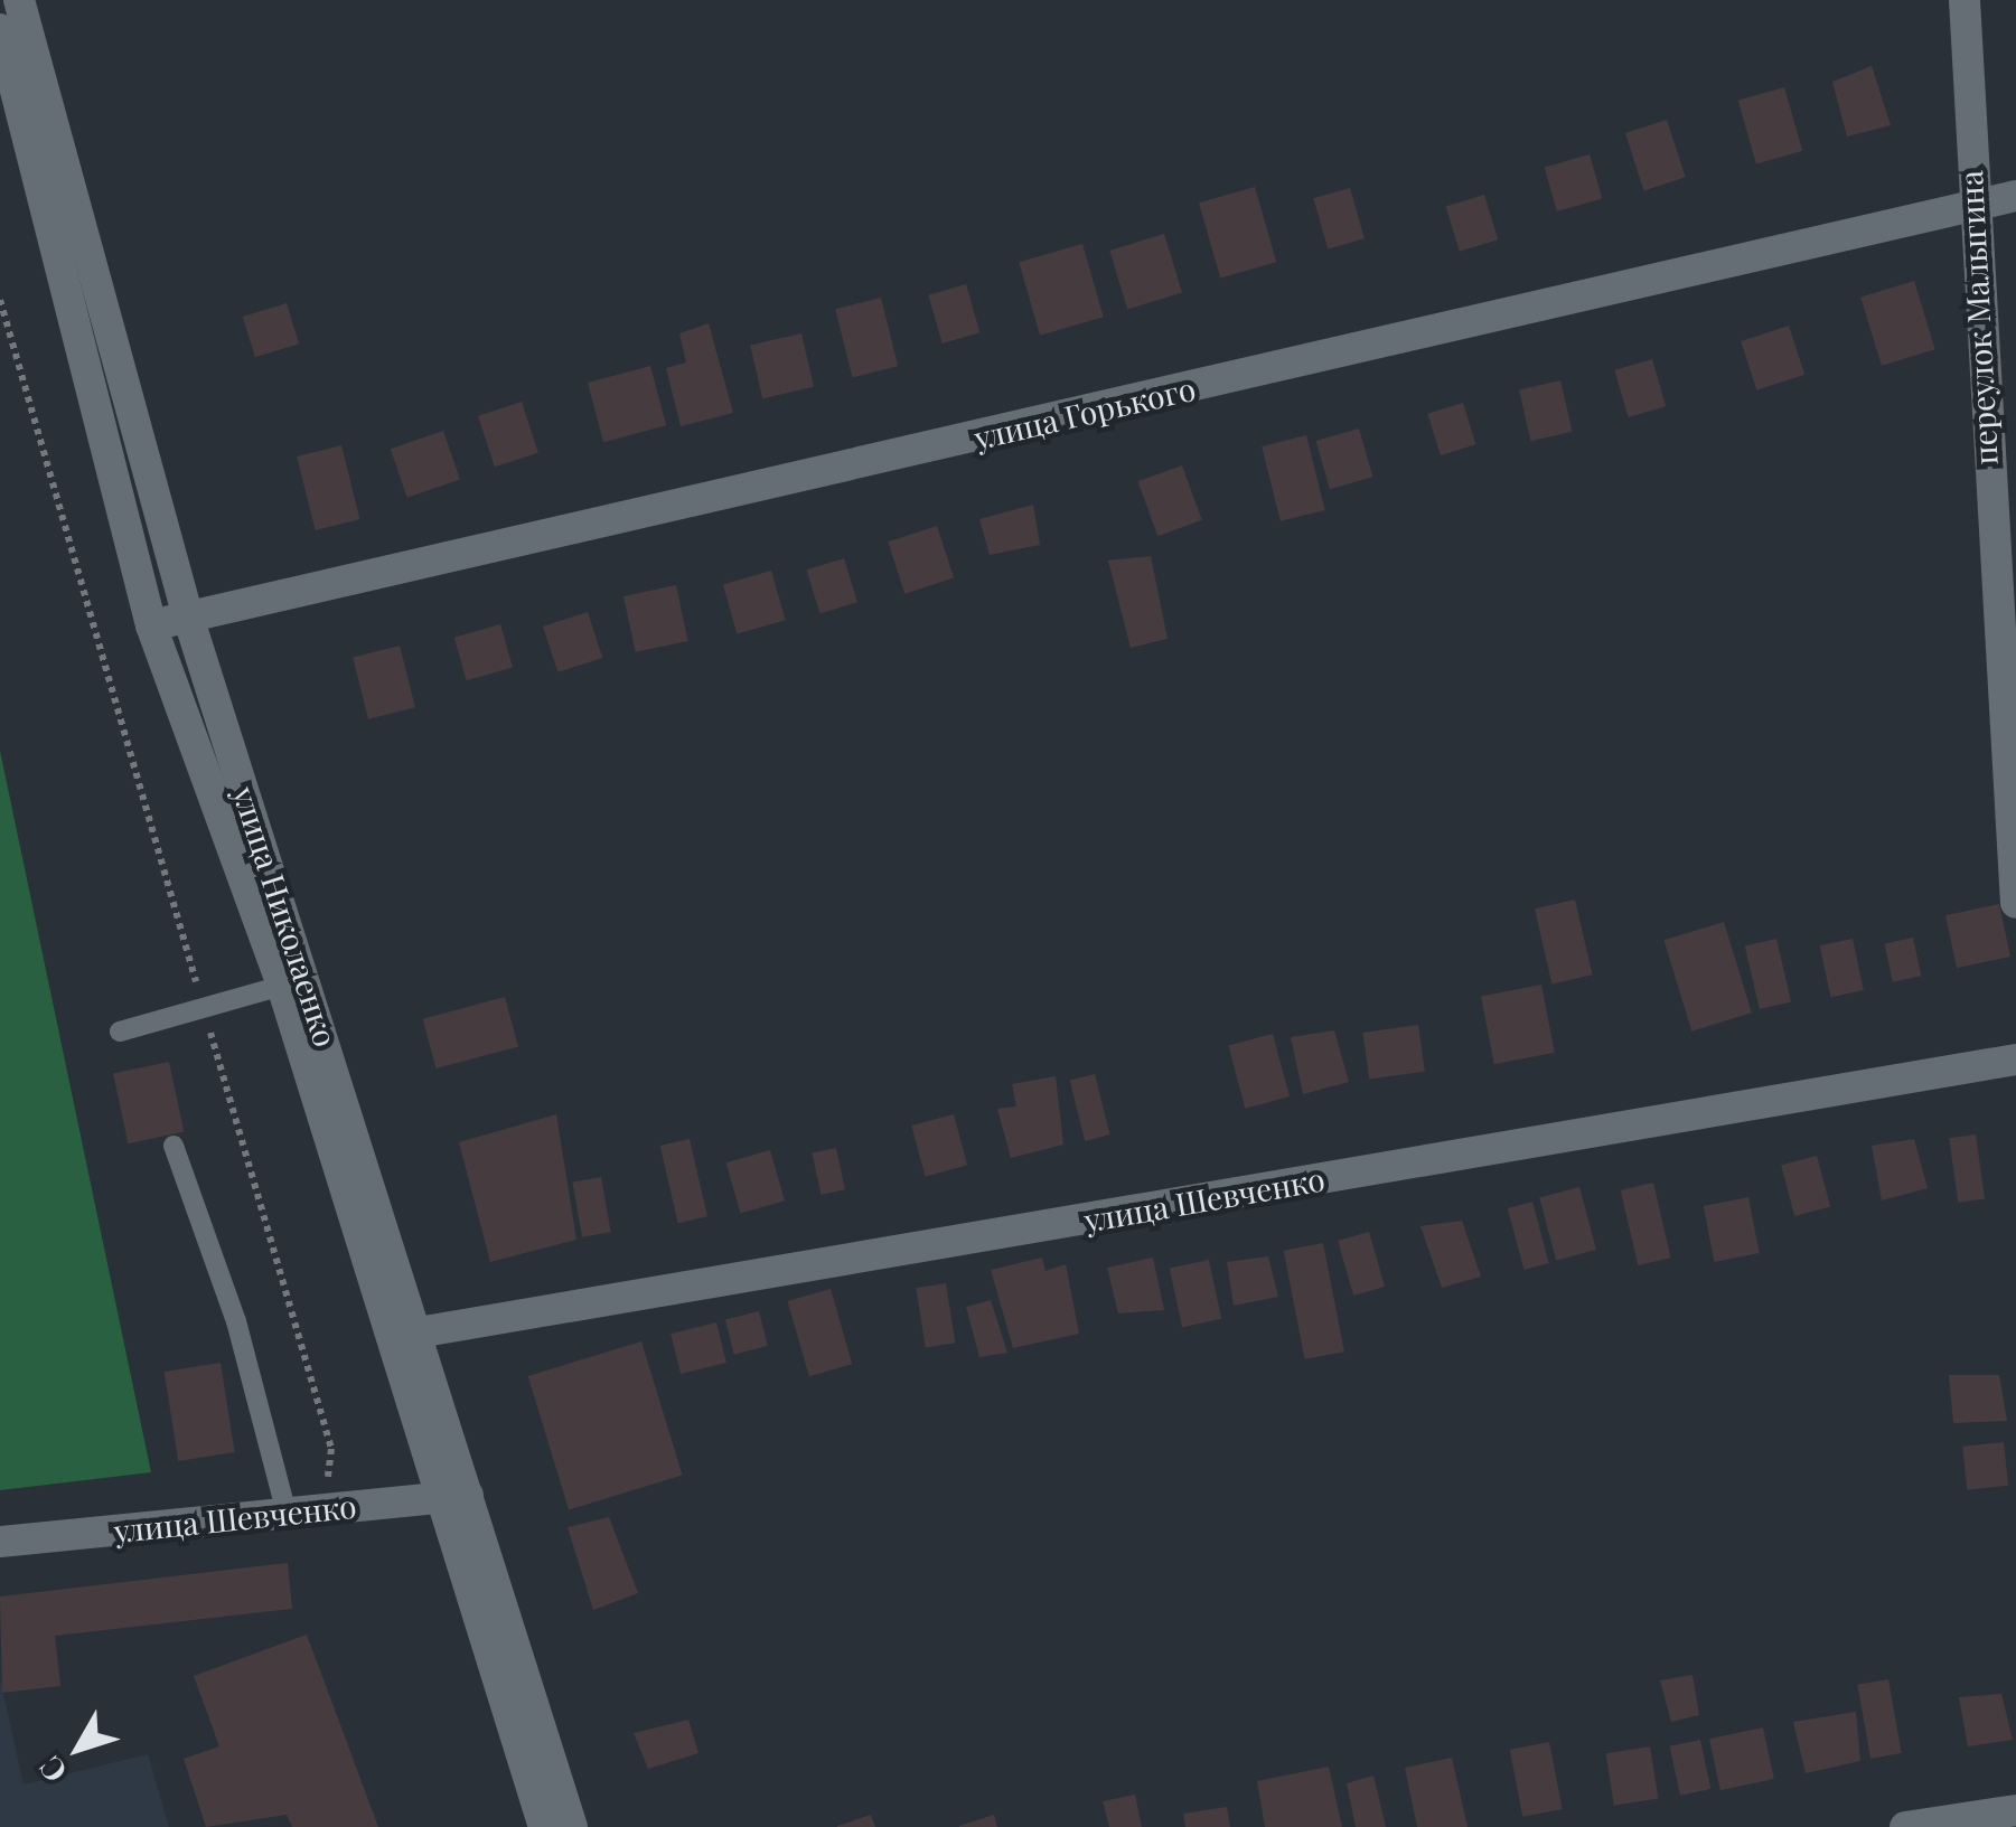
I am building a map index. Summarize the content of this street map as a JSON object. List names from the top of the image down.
{
  "streets": {
    "street": [
      "переулок Малыгина",
      "улица Горького",
      "улица Николаенко",
      "улица Шевченко"
    ]
  },
  "crossings": [
    ["переулок Малыгина", "улица Горького"],
    ["улица Горького", "улица Николаенко"],
    ["улица Николаенко", "улица Шевченко"]
  ],
  "north": "bottom left"
}
